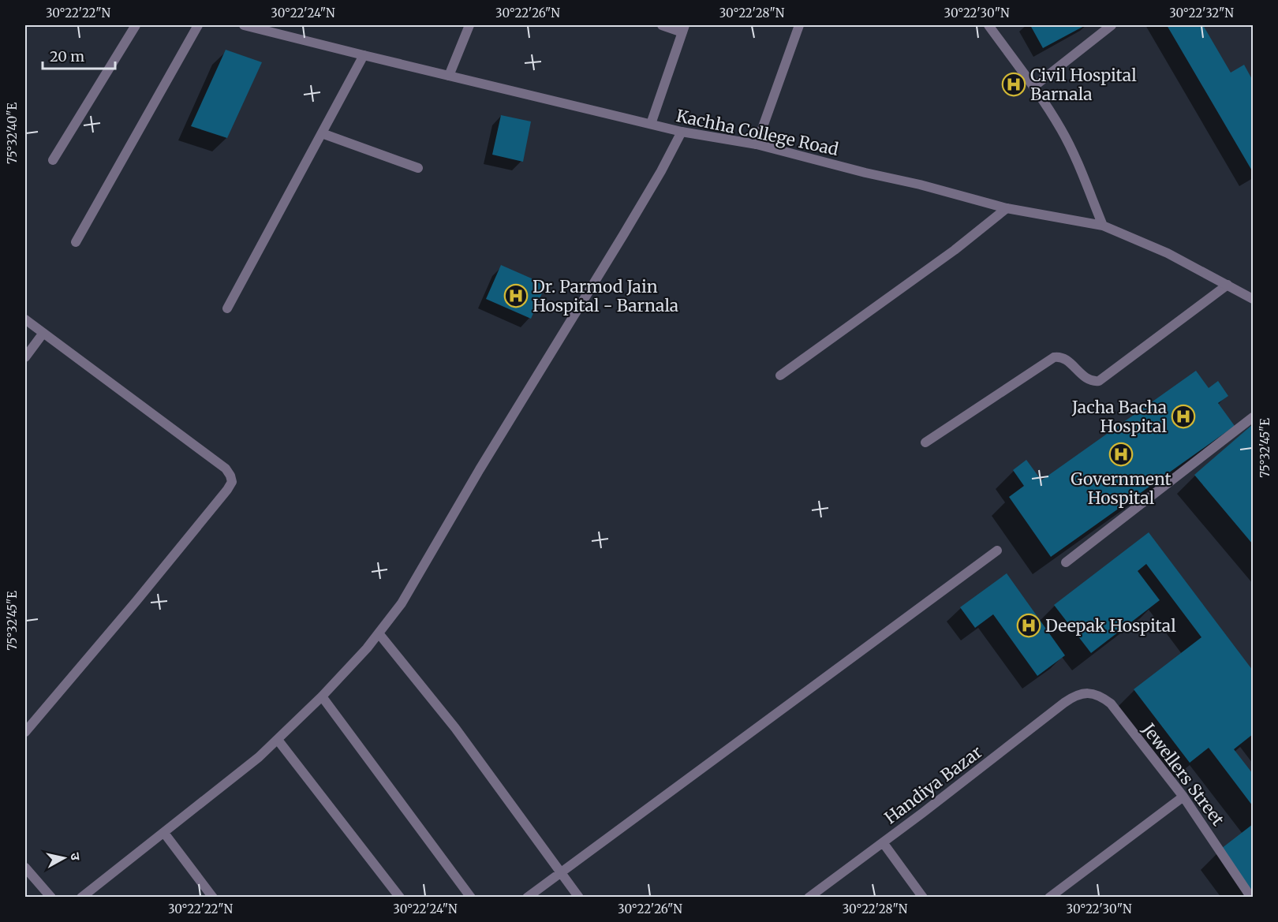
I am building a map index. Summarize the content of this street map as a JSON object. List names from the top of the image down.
{
  "streets": {
    "street": ["Kachha College Road", "Jewellers Street", "Handiya Bazar"]
  },
  "crossings": [
    ["Jewellers Street", "Handiya Bazar"]
  ],
  "places": {
    "hospital": [
      "Civil Hospital Barnala",
      "Dr. Parmod Jain Hospital - Barnala",
      "Jacha Bacha Hospital",
      "Government Hospital",
      "Deepak Hospital"
    ]
  },
  "scale_bar": "20 m",
  "north": "right",
  "coordinates": [
    "30°22'22\"N",
    "30°22'24\"N",
    "30°22'26\"N",
    "30°22'28\"N",
    "30°22'30\"N",
    "30°22'32\"N",
    "75°32'40\"E",
    "75°32'45\"E"
  ]
}
